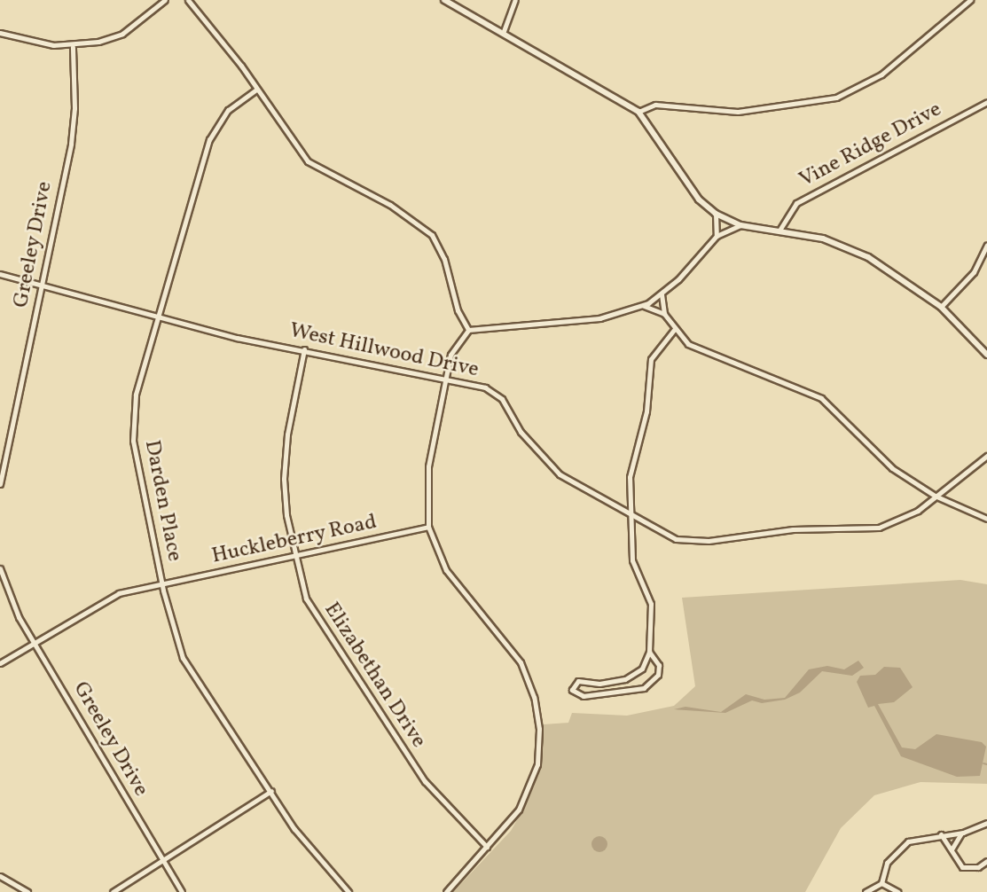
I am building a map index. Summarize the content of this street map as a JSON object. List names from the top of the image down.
{
  "streets": {
    "street": [
      "Vine Ridge Drive",
      "Greeley Drive",
      "West Hillwood Drive",
      "Darden Place",
      "Huckleberry Road",
      "Elizabethan Drive"
    ]
  },
  "crossings": [
    ["Greeley Drive", "West Hillwood Drive"],
    ["Greeley Drive", "Huckleberry Road"],
    ["West Hillwood Drive", "Darden Place"],
    ["West Hillwood Drive", "Elizabethan Drive"],
    ["Darden Place", "Huckleberry Road"],
    ["Huckleberry Road", "Elizabethan Drive"]
  ]
}
